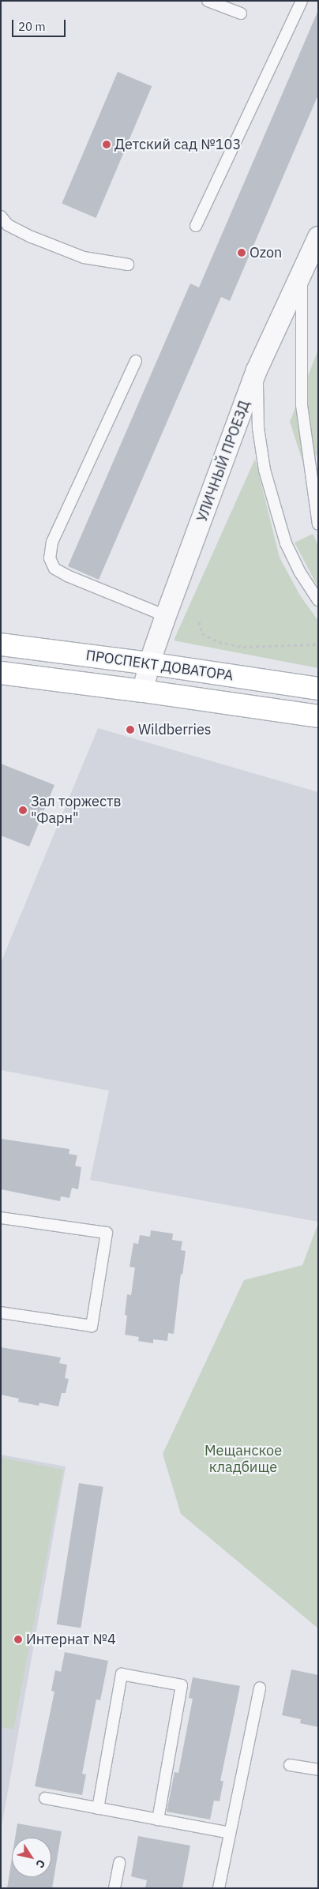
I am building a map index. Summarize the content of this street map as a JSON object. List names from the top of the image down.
{
  "streets": {
    "main road": ["ПРОСПЕКТ ДОВАТОРА"],
    "street": ["УЛИЧНЫЙ ПРОЕЗД"]
  },
  "crossings": [
    ["УЛИЧНЫЙ ПРОЕЗД", "ПРОСПЕКТ ДОВАТОРА"]
  ],
  "parks": ["Мещанское кладбище"],
  "places": [
    "Детский сад №103",
    "Ozon",
    "Wildberries",
    "Зал торжеств \"Фарн\"",
    "Интернат №4"
  ],
  "scale_bar": "20 m",
  "north": "bottom right"
}
